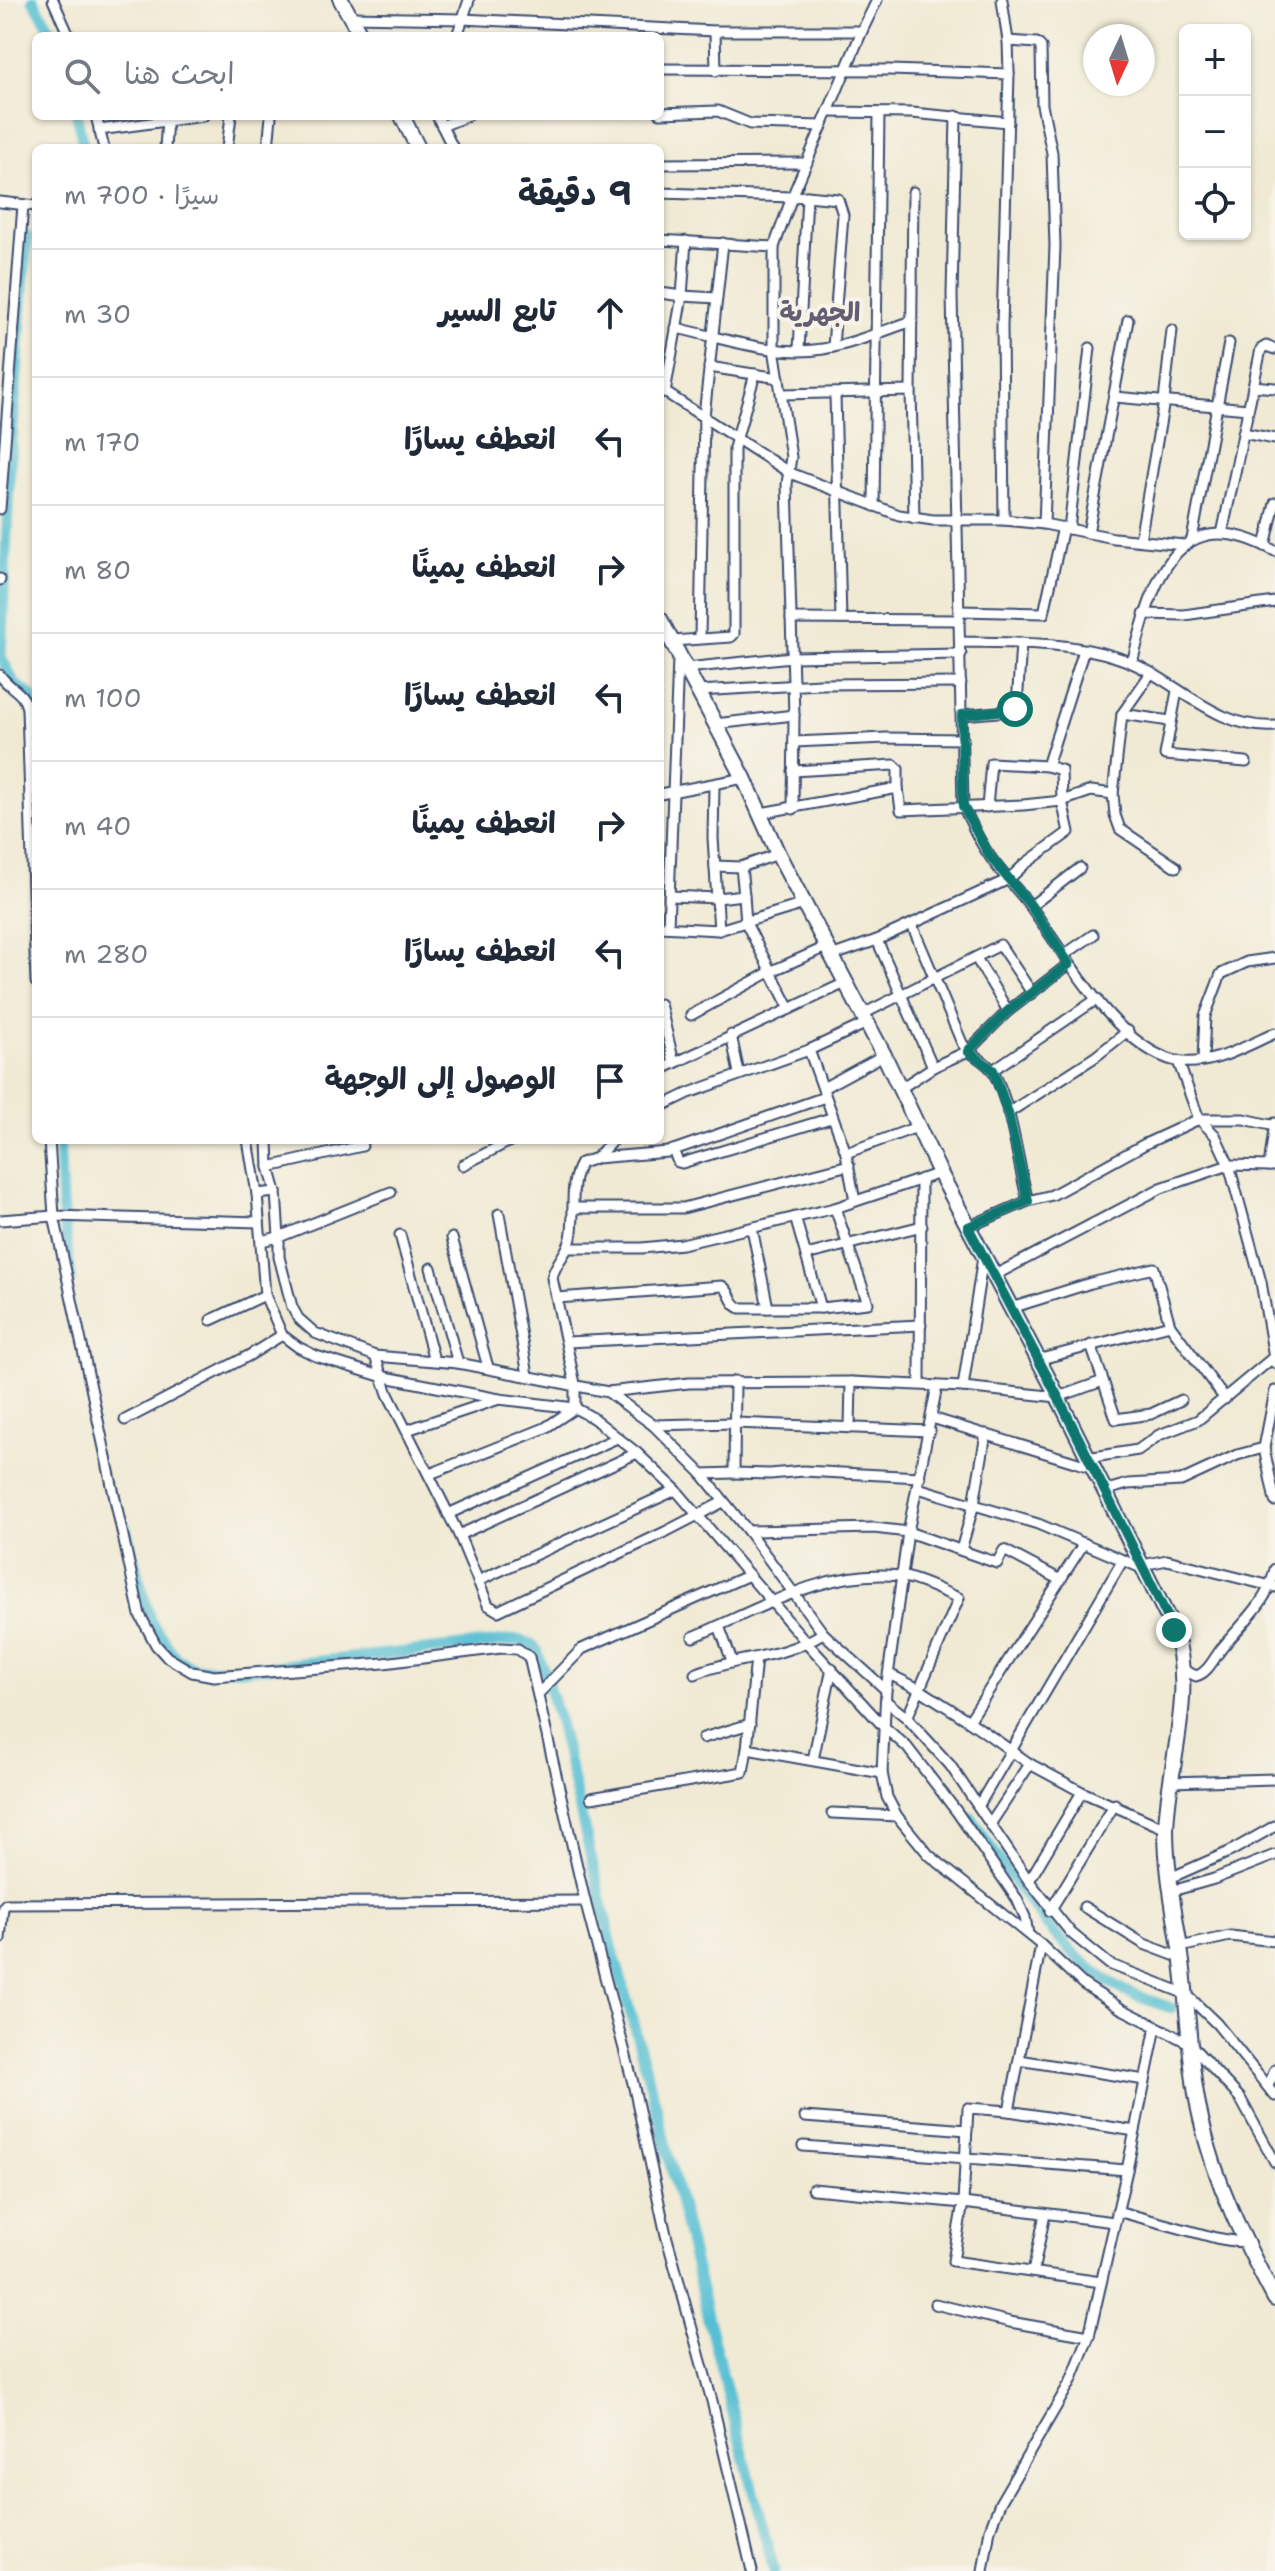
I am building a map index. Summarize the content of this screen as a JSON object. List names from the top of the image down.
{
  "districts": ["الجهرية"],
  "north": "bottom",
  "page": {
    "map_buttons": ["+", "−"],
    "search": "ابحث هنا",
    "heading": ["9 دقيقة", "سيرًا · 700 m"],
    "list": [
      ["تابع السير", "30 m"],
      ["انعطف يسارًا", "170 m"],
      ["انعطف يمينًا", "80 m"],
      ["انعطف يسارًا", "100 m"],
      ["انعطف يمينًا", "40 m"],
      ["انعطف يسارًا", "280 m"],
      "الوصول إلى الوجهة"
    ]
  }
}
